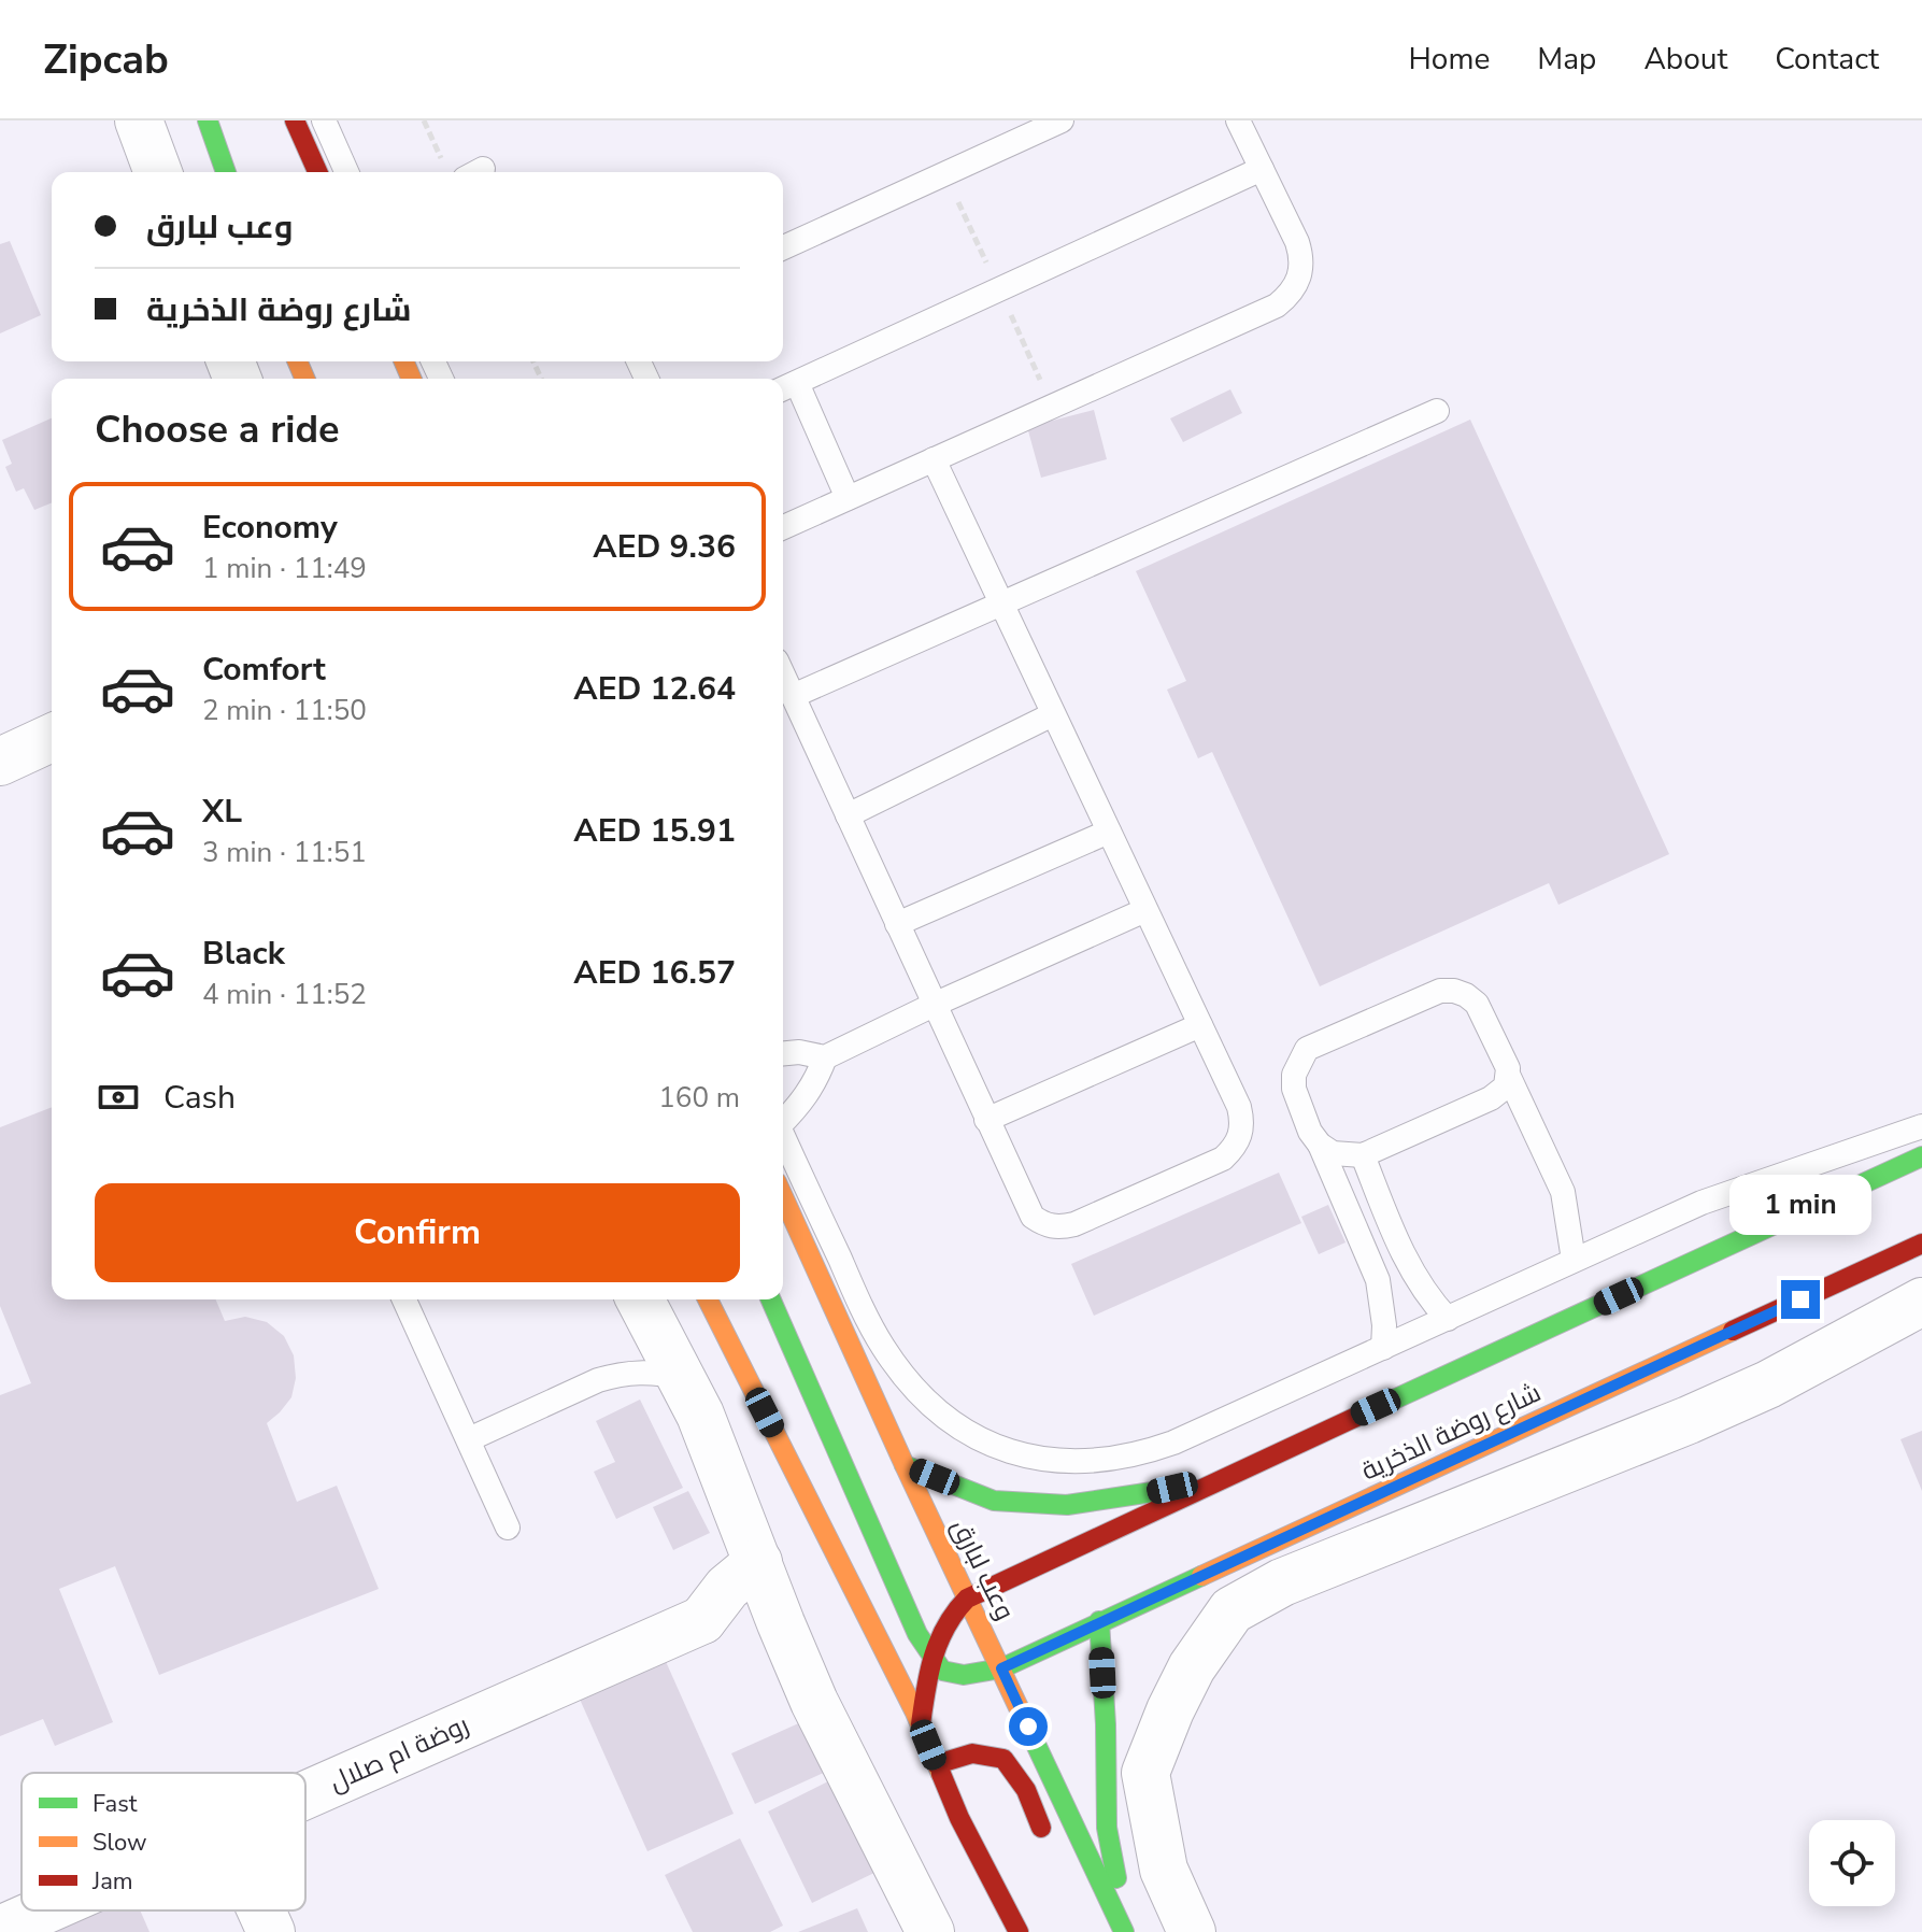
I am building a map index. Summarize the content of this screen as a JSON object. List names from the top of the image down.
{
  "streets": {
    "street": ["شارع روضة الذخرية", "وعب لبارق", "روضة ام صلال"]
  },
  "crossings": [
    ["شارع روضة الذخرية", "وعب لبارق"]
  ],
  "legend": ["Fast", "Slow", "Jam"],
  "page": {
    "header": "Zipcab",
    "nav": [
      "Home",
      "Map",
      "About",
      "Contact"
    ],
    "banner": ["وعب لبارق", "شارع روضة الذخرية"],
    "heading": "Choose a ride",
    "list": [
      {
        "name": "Economy",
        "note": "1 min · 11:49",
        "value": "AED 9.36"
      },
      {
        "name": "Comfort",
        "note": "2 min · 11:50",
        "value": "AED 12.64"
      },
      {
        "name": "XL",
        "note": "3 min · 11:51",
        "value": "AED 15.91"
      },
      {
        "name": "Black",
        "note": "4 min · 11:52",
        "value": "AED 16.57"
      }
    ],
    "pay": ["Cash", "160 m"],
    "buttons": "Confirm",
    "bubble": "1 min"
  }
}
